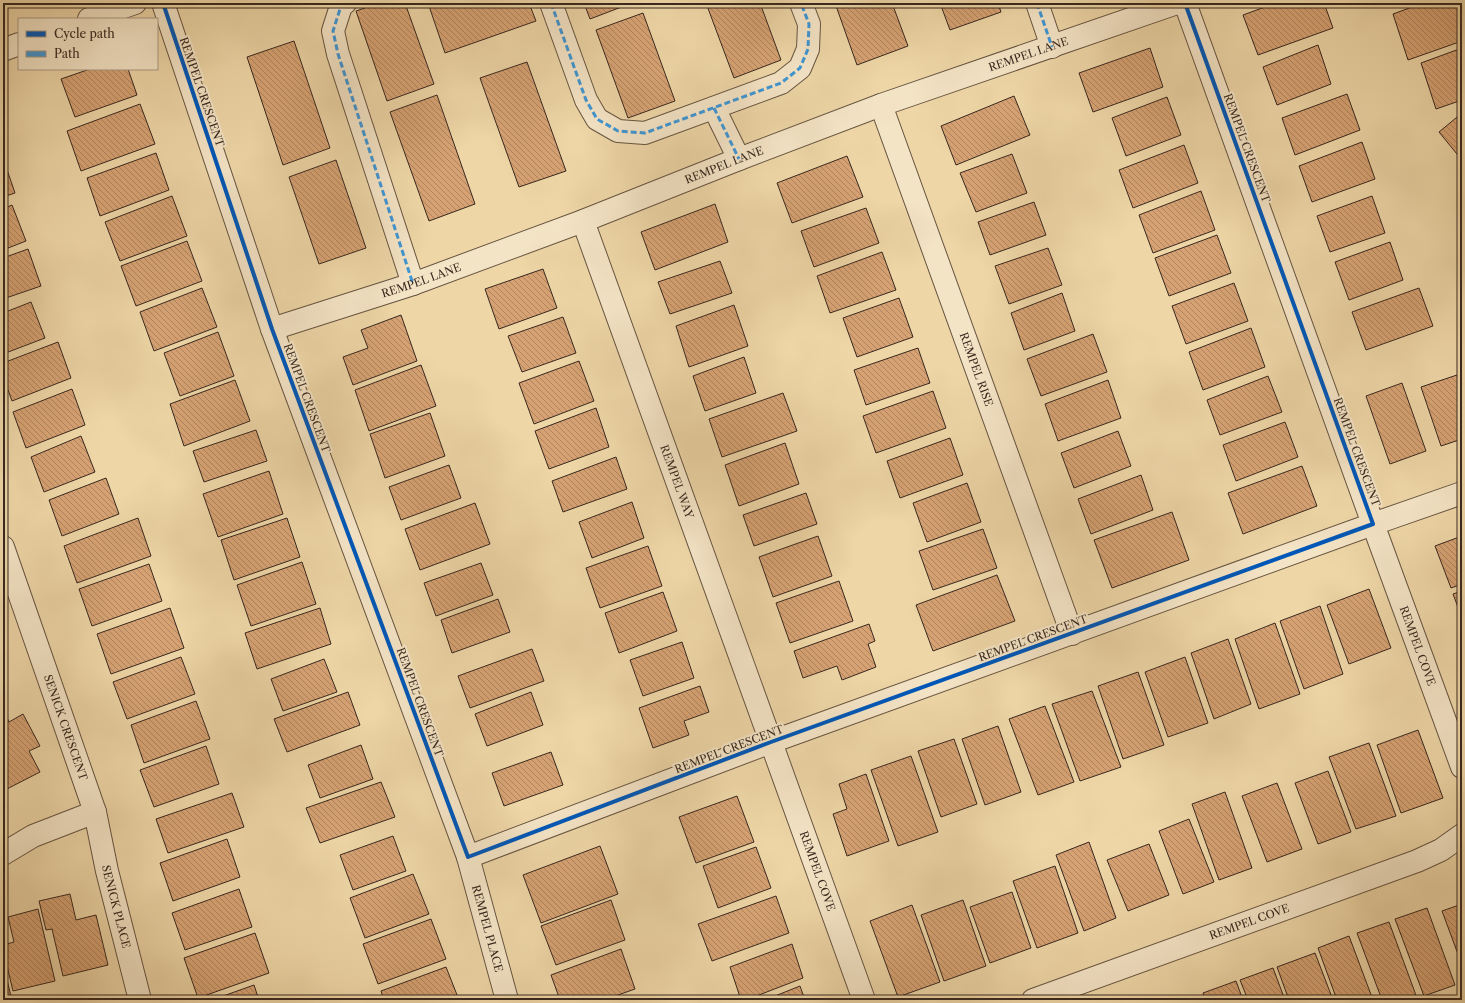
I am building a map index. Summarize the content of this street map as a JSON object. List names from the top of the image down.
{
  "streets": {
    "street": [
      "REMPEL LANE",
      "REMPEL CRESCENT",
      "REMPEL RISE",
      "REMPEL WAY",
      "REMPEL COVE",
      "SENICK CRESCENT",
      "SENICK PLACE",
      "REMPEL PLACE"
    ]
  },
  "crossings": [
    ["REMPEL LANE", "REMPEL CRESCENT"],
    ["REMPEL LANE", "REMPEL RISE"],
    ["REMPEL LANE", "REMPEL WAY"],
    ["REMPEL CRESCENT", "REMPEL RISE"],
    ["REMPEL CRESCENT", "REMPEL WAY"],
    ["REMPEL CRESCENT", "REMPEL COVE"],
    ["REMPEL CRESCENT", "REMPEL PLACE"],
    ["REMPEL WAY", "REMPEL COVE"],
    ["SENICK CRESCENT", "SENICK PLACE"]
  ],
  "legend": ["Cycle path", "Path"]
}
